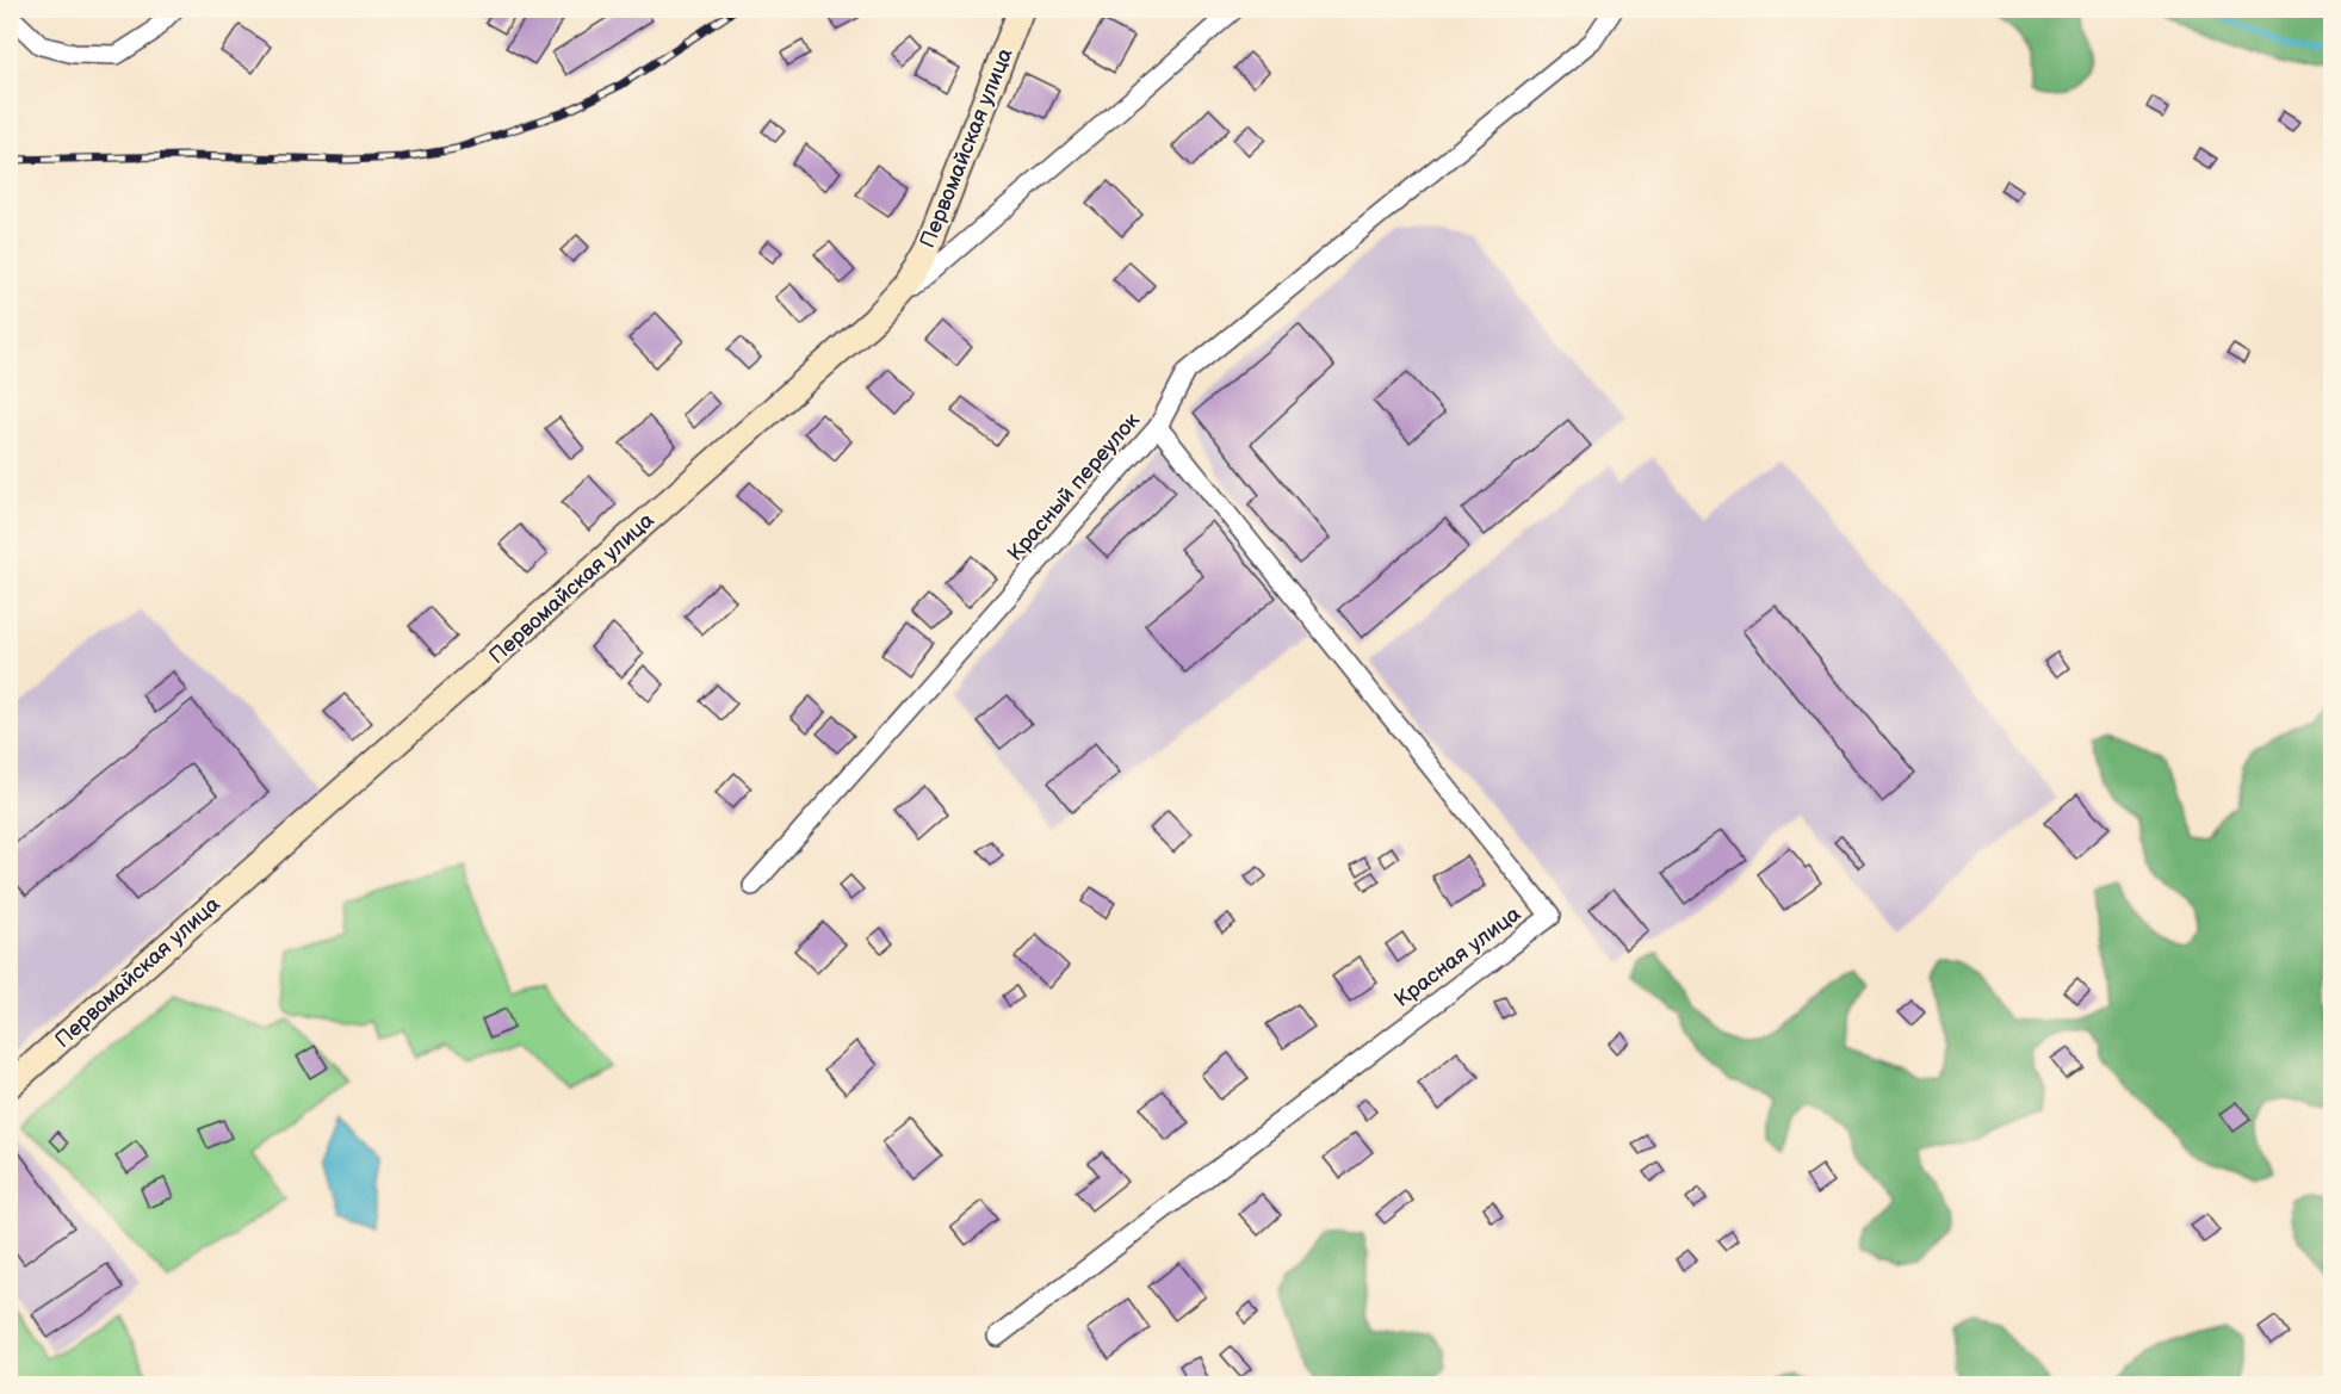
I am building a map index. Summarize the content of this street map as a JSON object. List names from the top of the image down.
{
  "streets": {
    "street": ["Первомайская улица", "Красный переулок", "Красная улица"]
  },
  "crossings": [
    ["Красный переулок", "Красная улица"]
  ]
}
